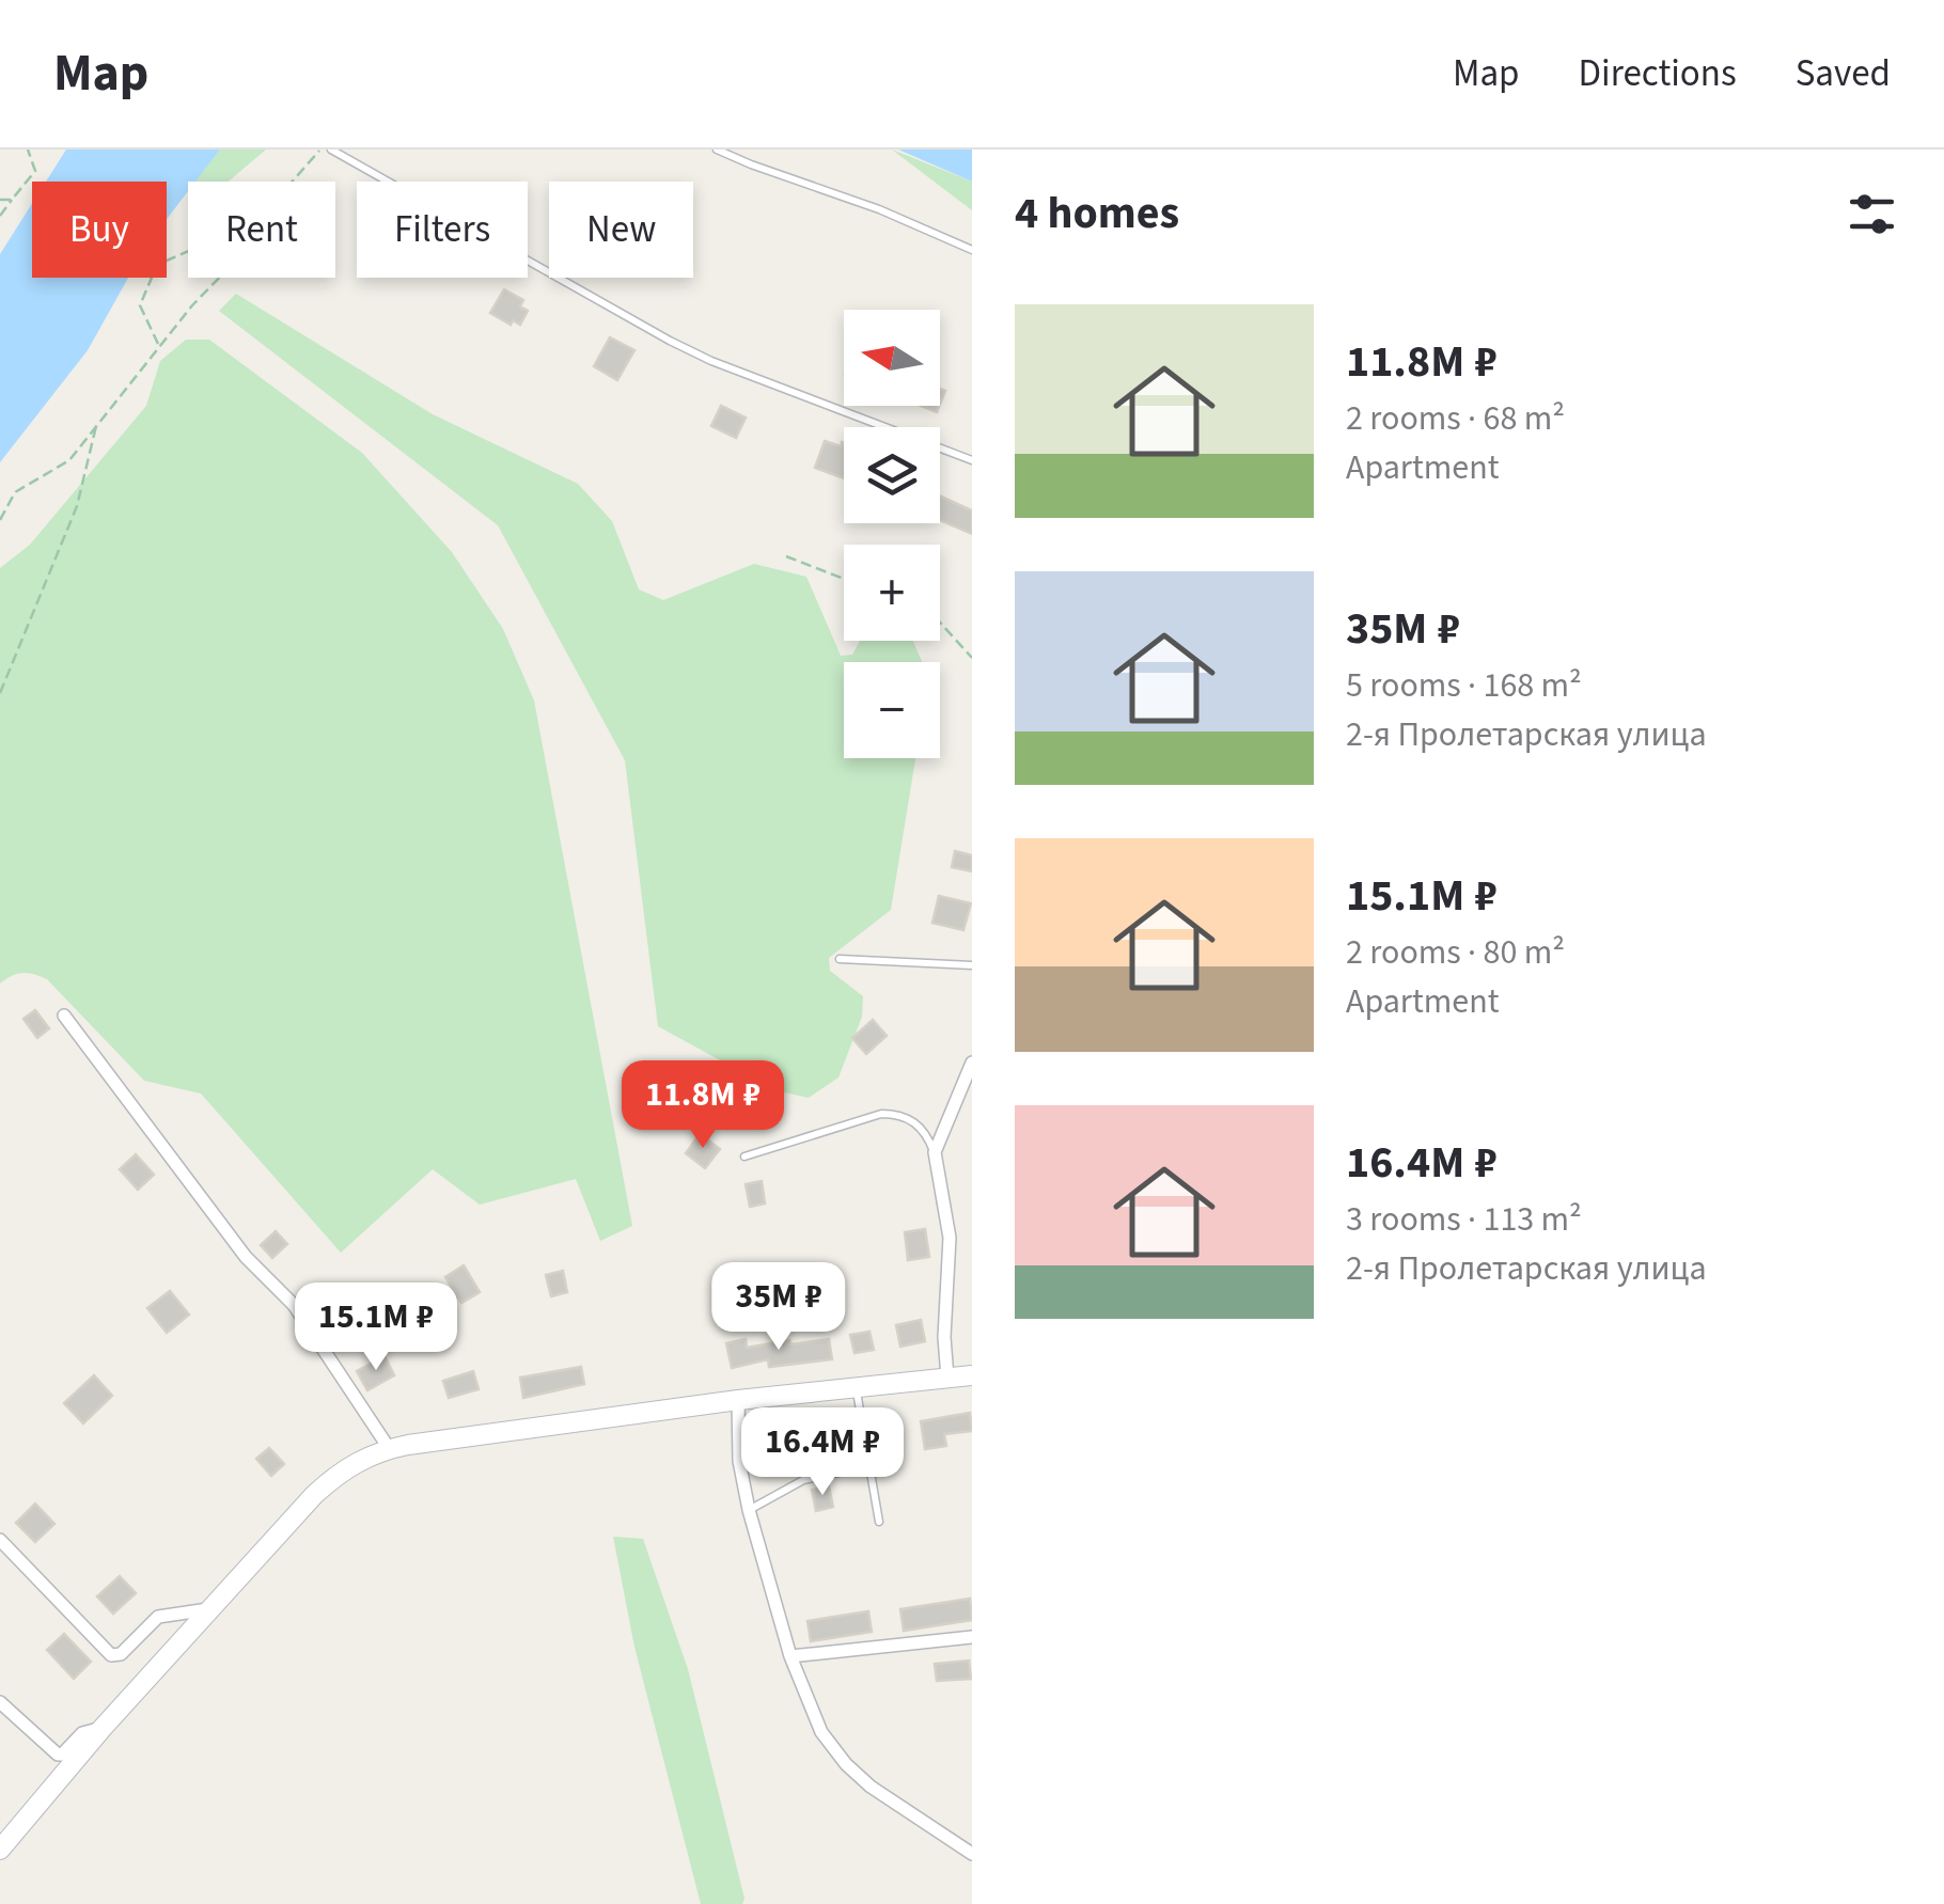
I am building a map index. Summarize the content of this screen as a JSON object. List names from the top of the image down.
{
  "north": "left",
  "page": {
    "header": "Map",
    "nav": ["Map", "Directions", "Saved"],
    "heading": "4 homes",
    "chip": [
      "Buy",
      "Rent",
      "Filters",
      "New"
    ],
    "list": [
      {
        "name": "11.8M ₽",
        "note": "2 rooms · 68 m² · Apartment"
      },
      {
        "name": "35M ₽",
        "note": "5 rooms · 168 m² · 2-я Пролетарская улица"
      },
      {
        "name": "15.1M ₽",
        "note": "2 rooms · 80 m² · Apartment"
      },
      {
        "name": "16.4M ₽",
        "note": "3 rooms · 113 m² · 2-я Пролетарская улица"
      }
    ],
    "map_buttons": ["+", "−"],
    "price": [
      "11.8M ₽",
      "35M ₽",
      "15.1M ₽",
      "16.4M ₽"
    ]
  }
}
